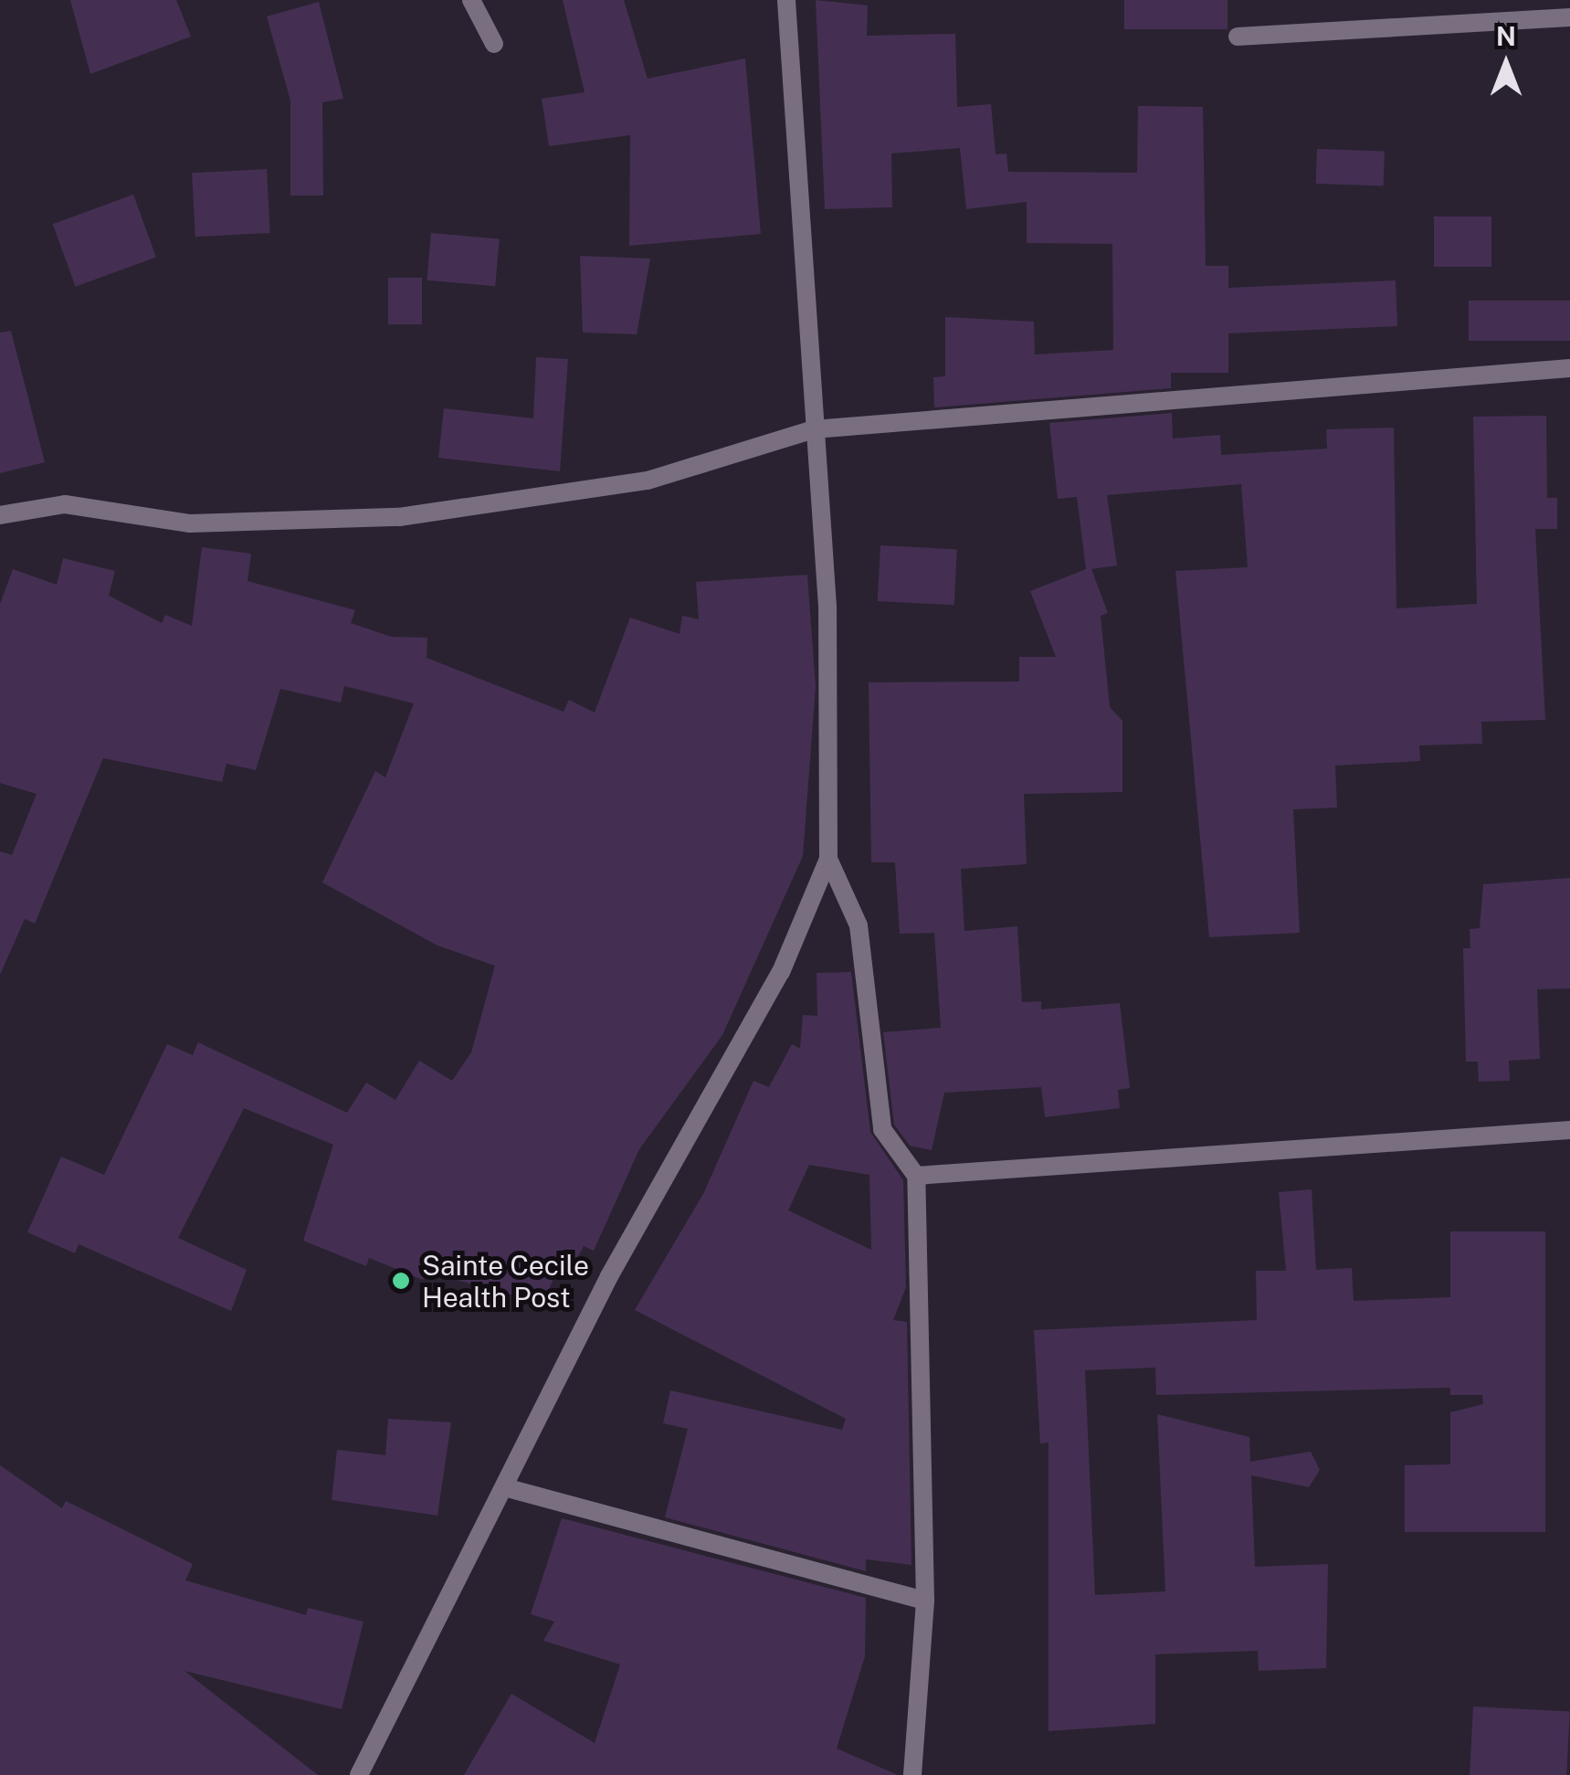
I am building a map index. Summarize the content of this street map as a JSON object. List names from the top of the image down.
{
  "places": ["Sainte Cecile Health Post"],
  "north": "top"
}
